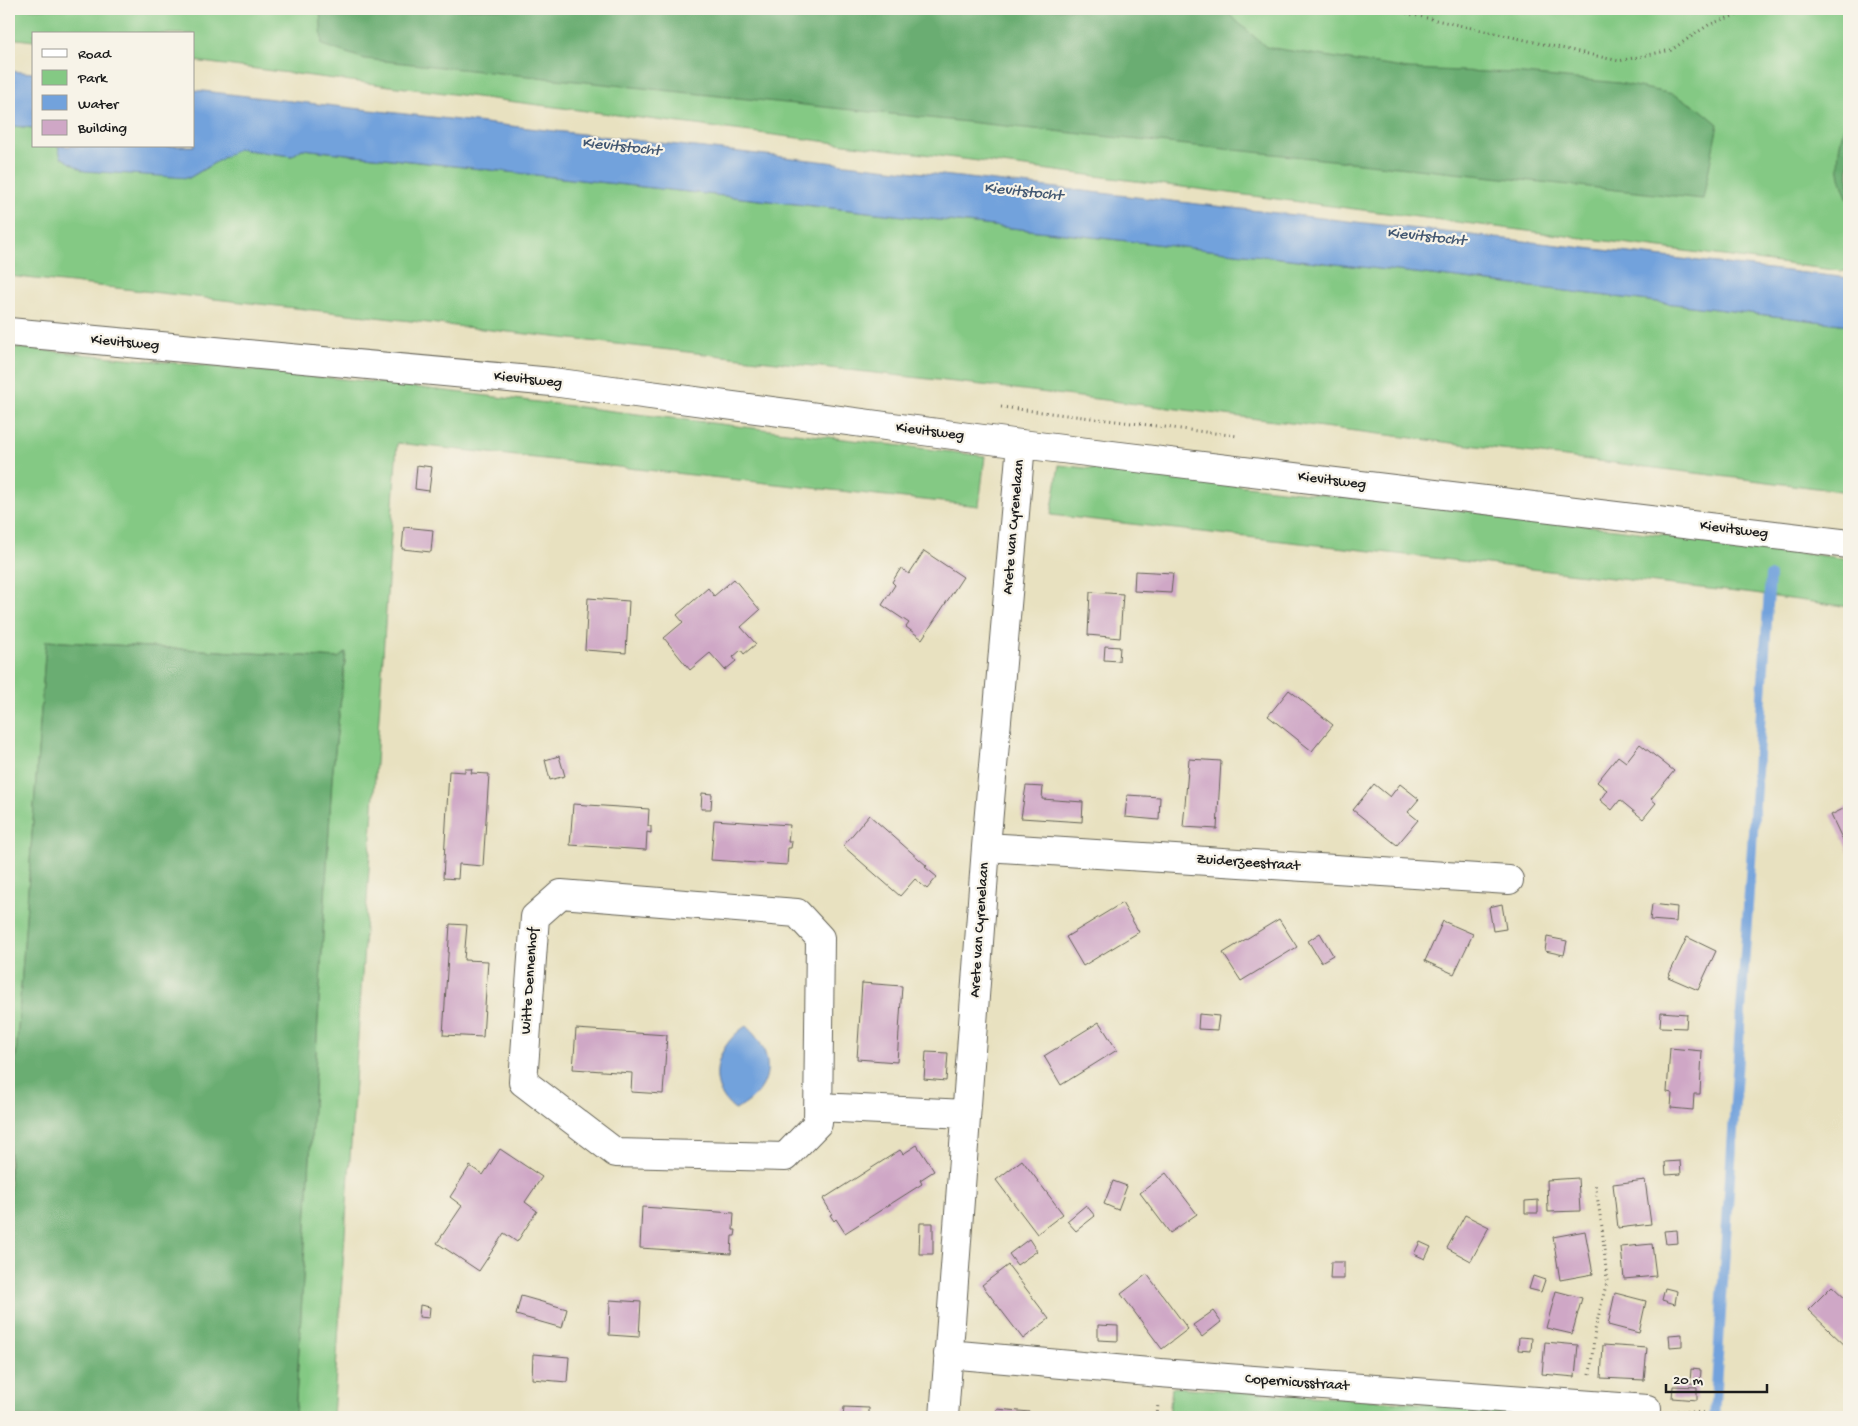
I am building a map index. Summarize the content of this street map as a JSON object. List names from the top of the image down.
{
  "streets": {
    "street": [
      "Kievitsweg",
      "Arete van Cyrenelaan",
      "Zuiderzeestraat",
      "Witte Dennenhof",
      "Copernicusstraat"
    ]
  },
  "crossings": [
    ["Kievitsweg", "Arete van Cyrenelaan"],
    ["Arete van Cyrenelaan", "Zuiderzeestraat"],
    ["Arete van Cyrenelaan", "Copernicusstraat"]
  ],
  "water": ["Kievitstocht"],
  "legend": [
    "Road",
    "Park",
    "Water",
    "Building"
  ],
  "scale_bar": "20 m"
}
